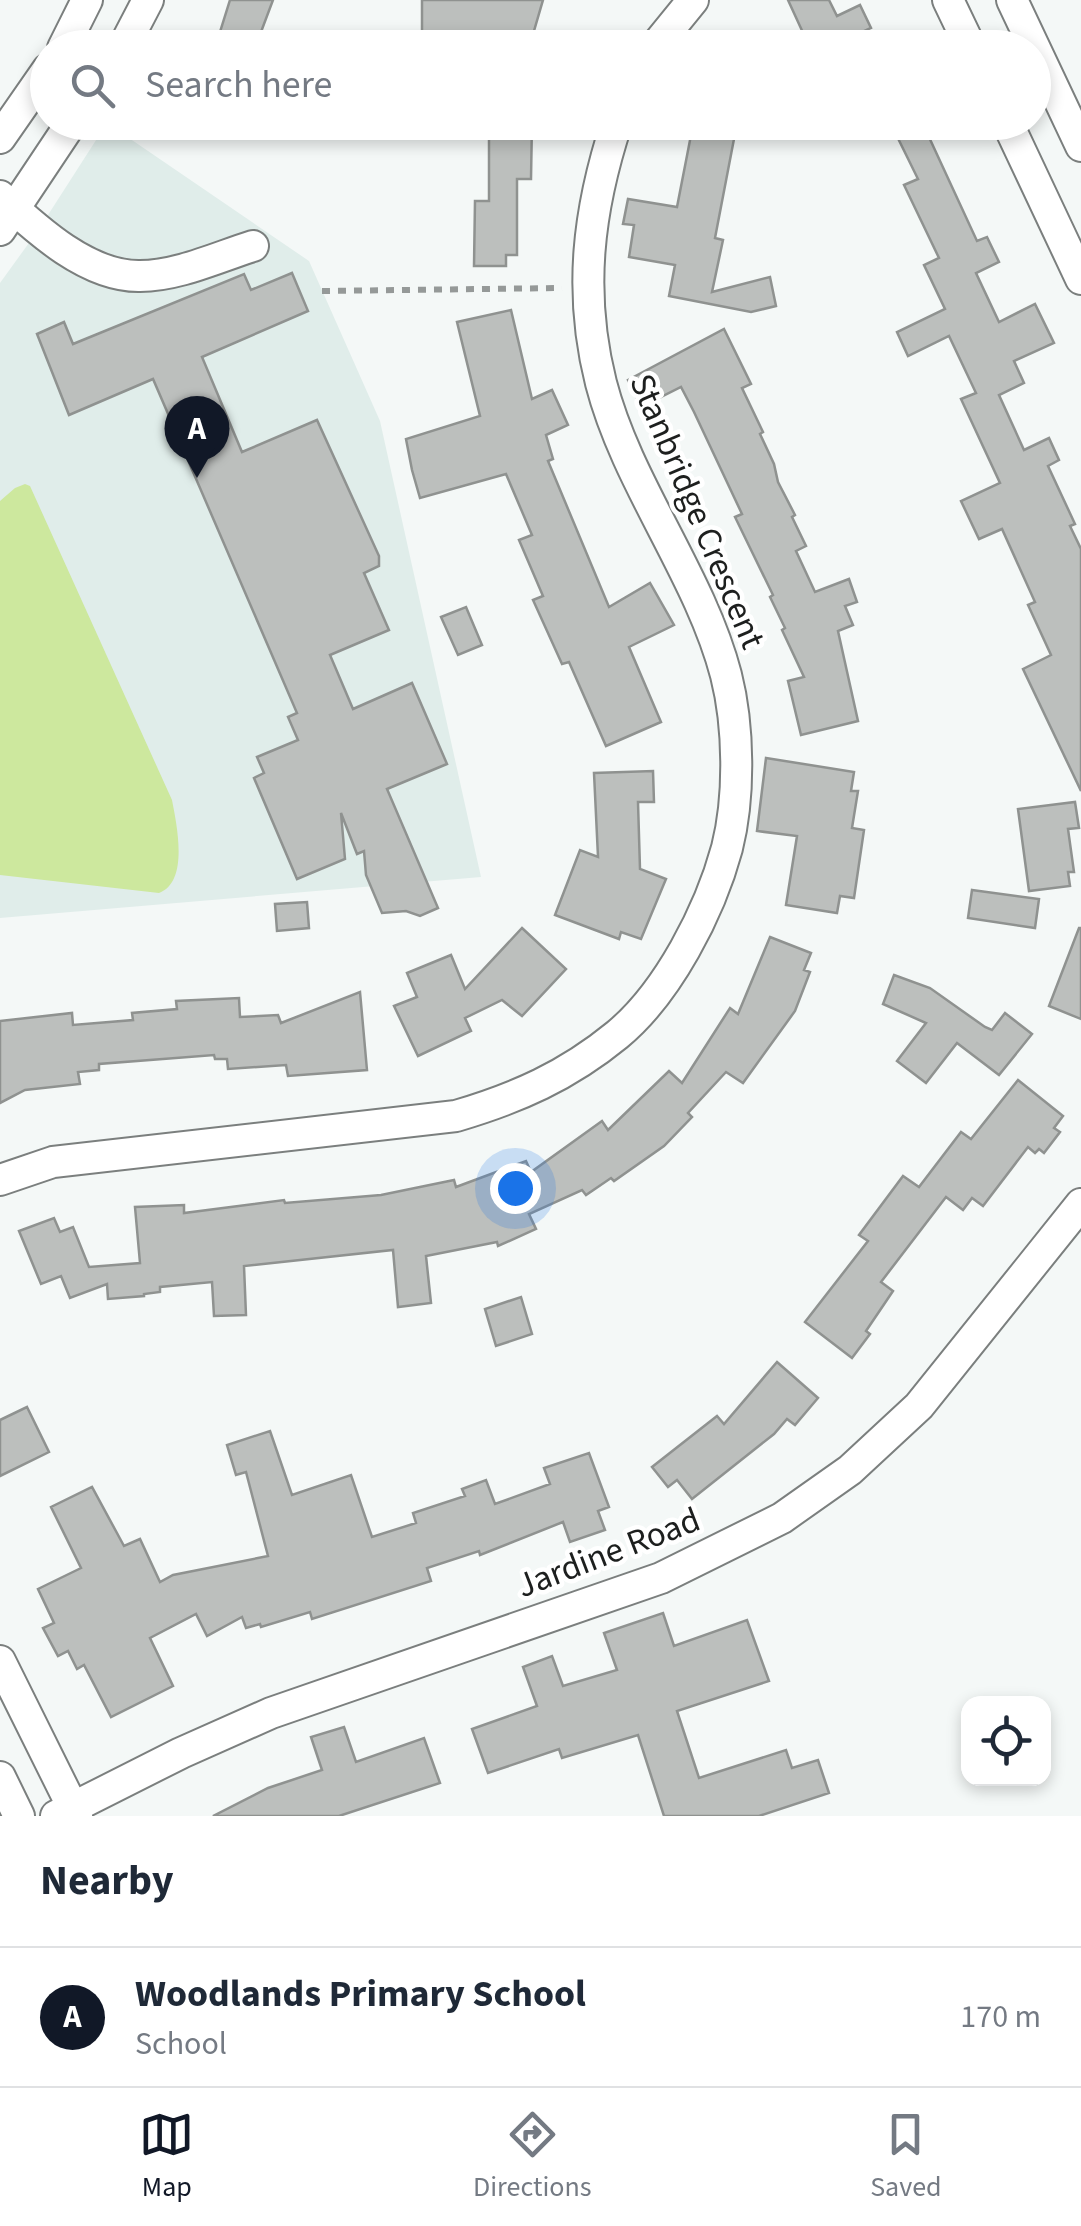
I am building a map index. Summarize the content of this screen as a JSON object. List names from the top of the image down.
{
  "streets": {
    "street": ["Stanbridge Crescent", "Jardine Road"]
  },
  "page": {
    "search": "Search here",
    "pins": "A",
    "heading": "Nearby",
    "list": [
      {
        "mark": "A",
        "name": "Woodlands Primary School",
        "note": "School",
        "value": "170 m"
      }
    ],
    "nav": ["Map", "Directions", "Saved"]
  }
}
